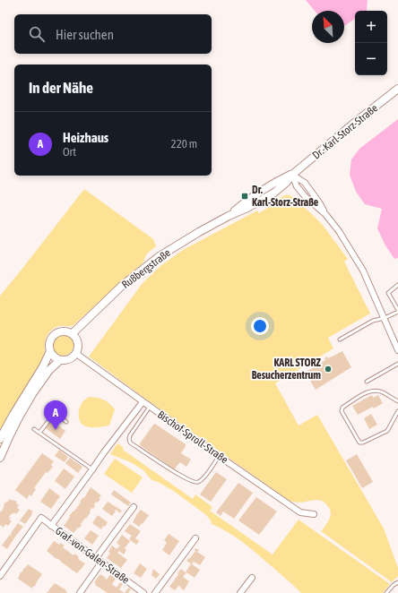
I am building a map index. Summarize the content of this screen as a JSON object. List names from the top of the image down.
{
  "streets": {
    "street": [
      "Dr.-Karl-Storz-Straße",
      "Rußbergstraße",
      "Bischof-Sproll-Straße",
      "Graf-von-Galen-Straße"
    ]
  },
  "crossings": [
    ["Dr.-Karl-Storz-Straße", "Rußbergstraße"],
    ["Rußbergstraße", "Bischof-Sproll-Straße"]
  ],
  "places": {
    "transit": ["Dr. Karl-Storz-Straße"],
    "other": ["KARL STORZ Besucherzentrum"]
  },
  "north": "top left",
  "page": {
    "map_buttons": ["+", "−"],
    "search": "Hier suchen",
    "heading": "In der Nähe",
    "list": [
      {
        "mark": "A",
        "name": "Heizhaus",
        "note": "Ort",
        "value": "220 m"
      }
    ],
    "pins": "A"
  }
}
